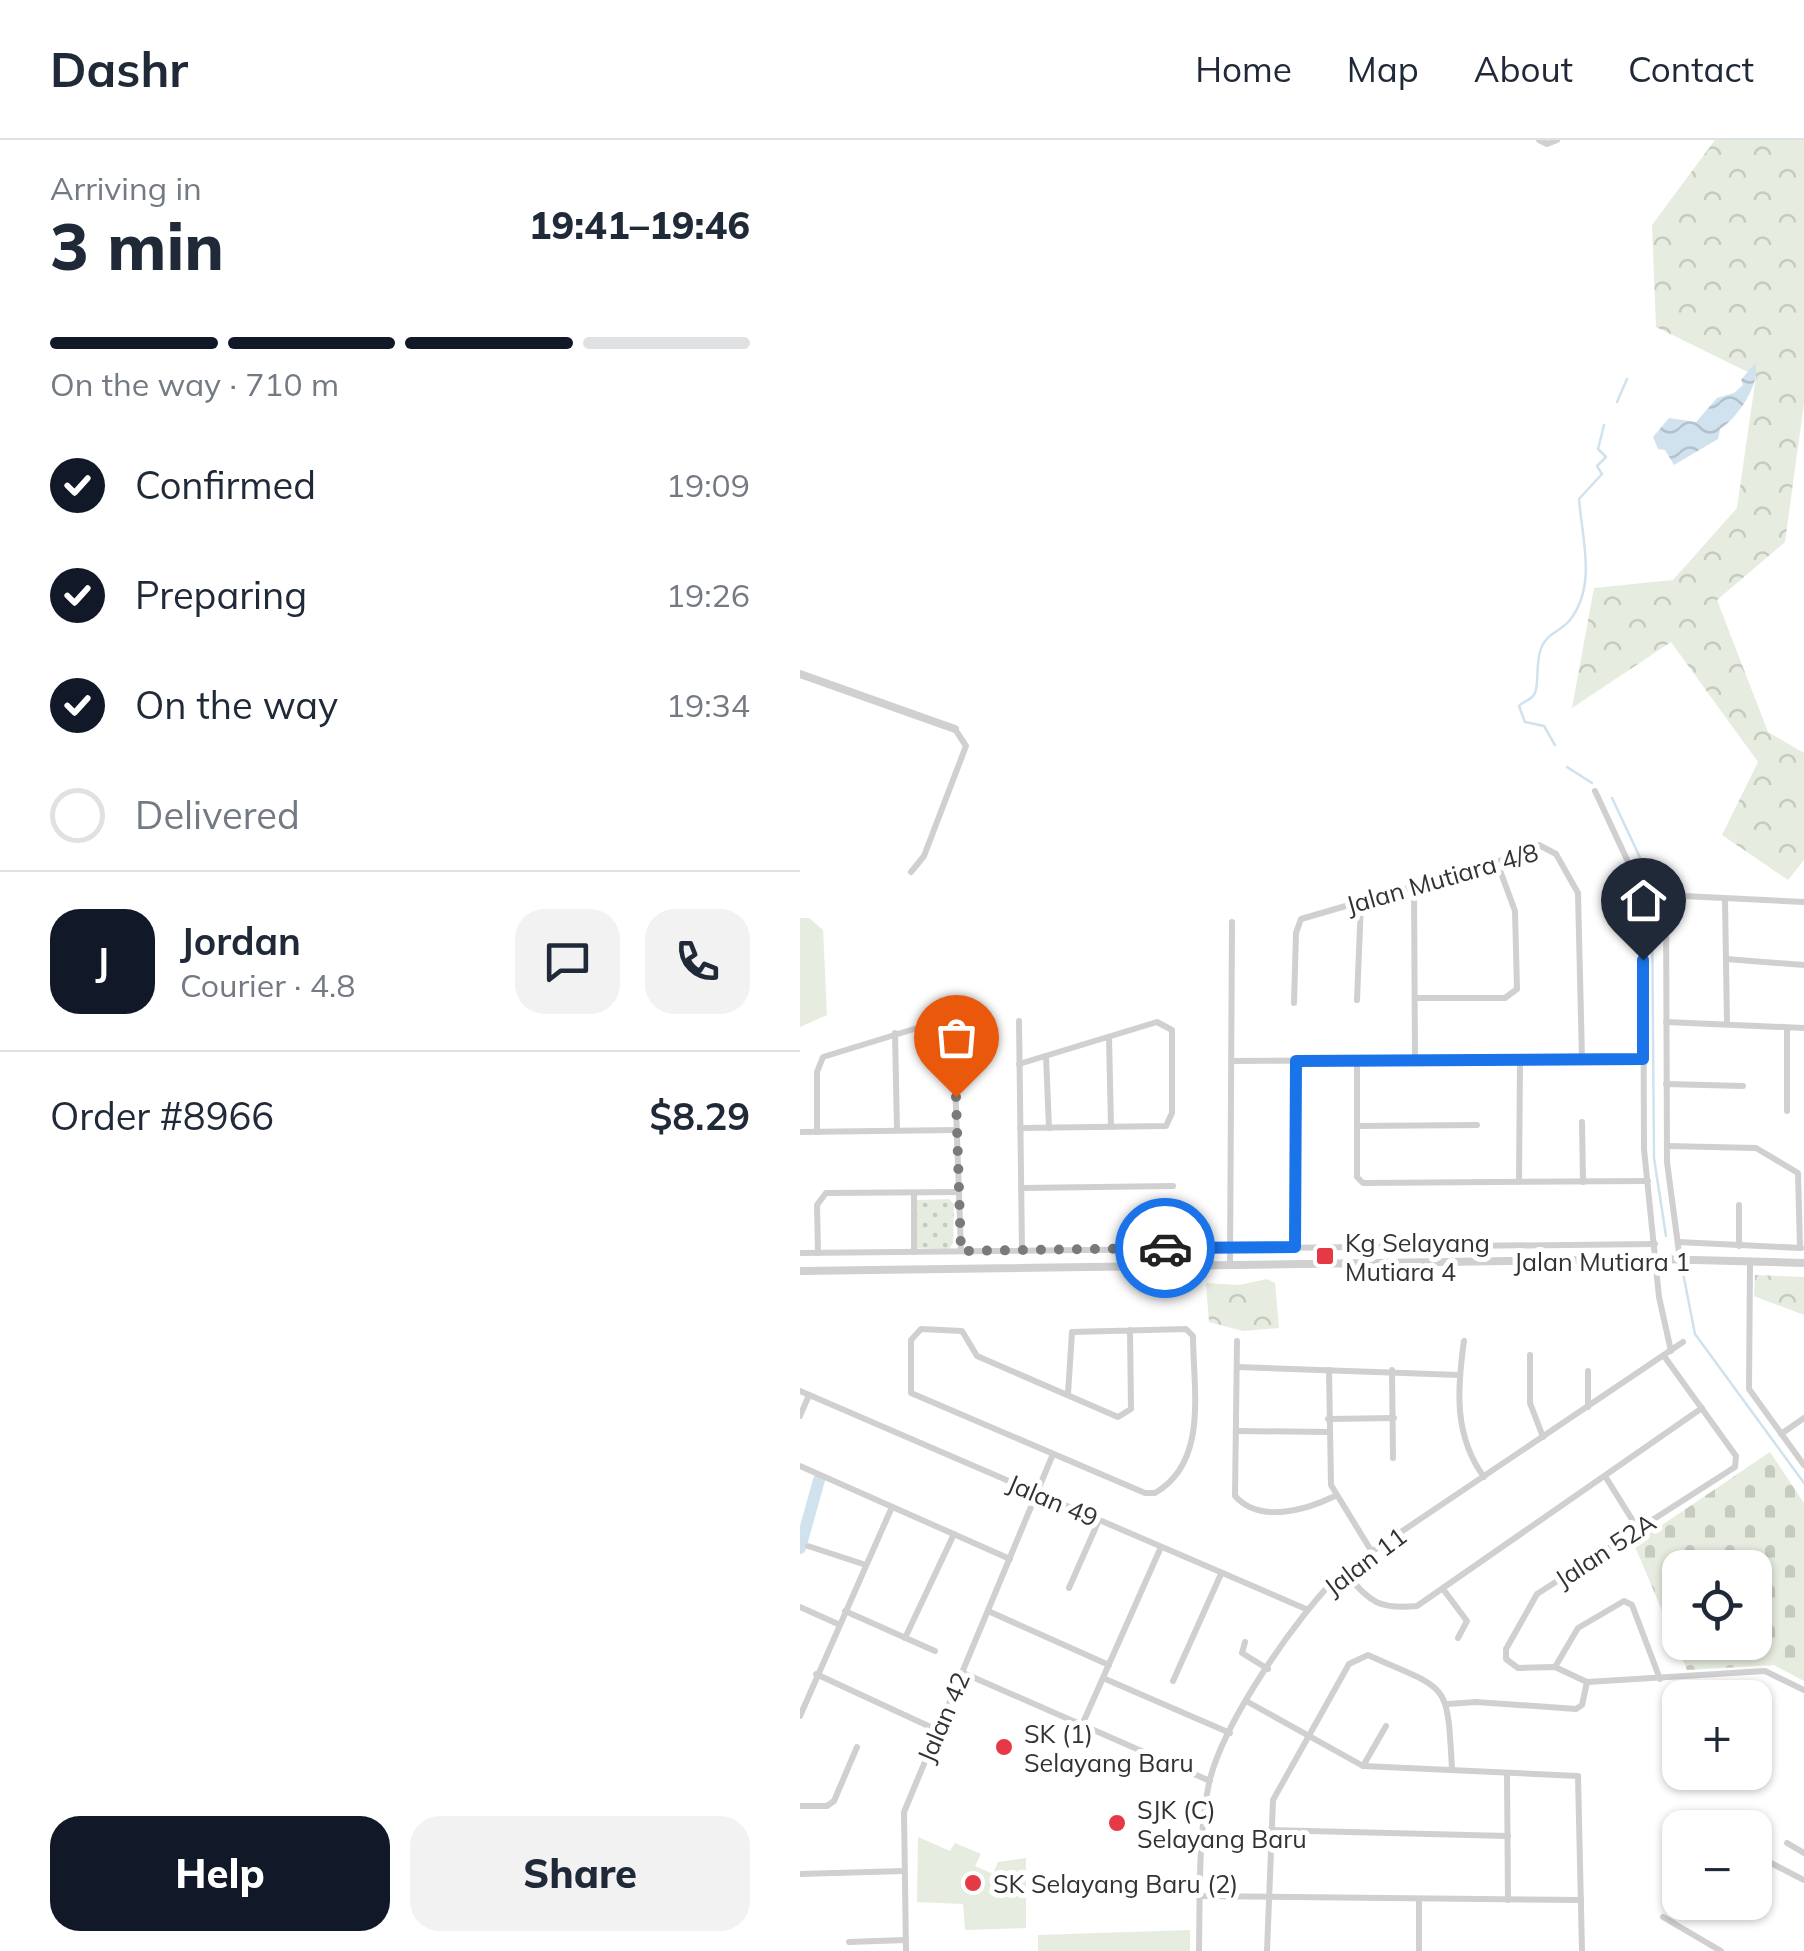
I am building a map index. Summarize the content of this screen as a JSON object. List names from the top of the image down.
{
  "streets": {
    "street": [
      "Jalan Mutiara 4/8",
      "Jalan Mutiara 1",
      "Jalan 49",
      "Jalan 52A",
      "Jalan 11",
      "Jalan 42"
    ]
  },
  "crossings": [
    ["Jalan 49", "Jalan 11"],
    ["Jalan 49", "Jalan 42"]
  ],
  "places": {
    "transit": ["Kg Selayang Mutiara 4"],
    "other": ["SK (1) Selayang Baru", "SJK (C) Selayang Baru", "SK Selayang Baru (2)"]
  },
  "page": {
    "header": "Dashr",
    "nav": [
      "Home",
      "Map",
      "About",
      "Contact"
    ],
    "heading": ["3 min", "Arriving in", "19:41–19:46"],
    "panel": [
      "Jordan",
      "Courier · 4.8",
      "Order #8966",
      "$8.29"
    ],
    "bar": "On the way · 710 m",
    "list": [
      ["Confirmed", "19:09"],
      ["Preparing", "19:26"],
      ["On the way", "19:34"],
      "Delivered"
    ],
    "round": "J",
    "map_buttons": ["+", "−"],
    "buttons": ["Help", "Share"]
  }
}
